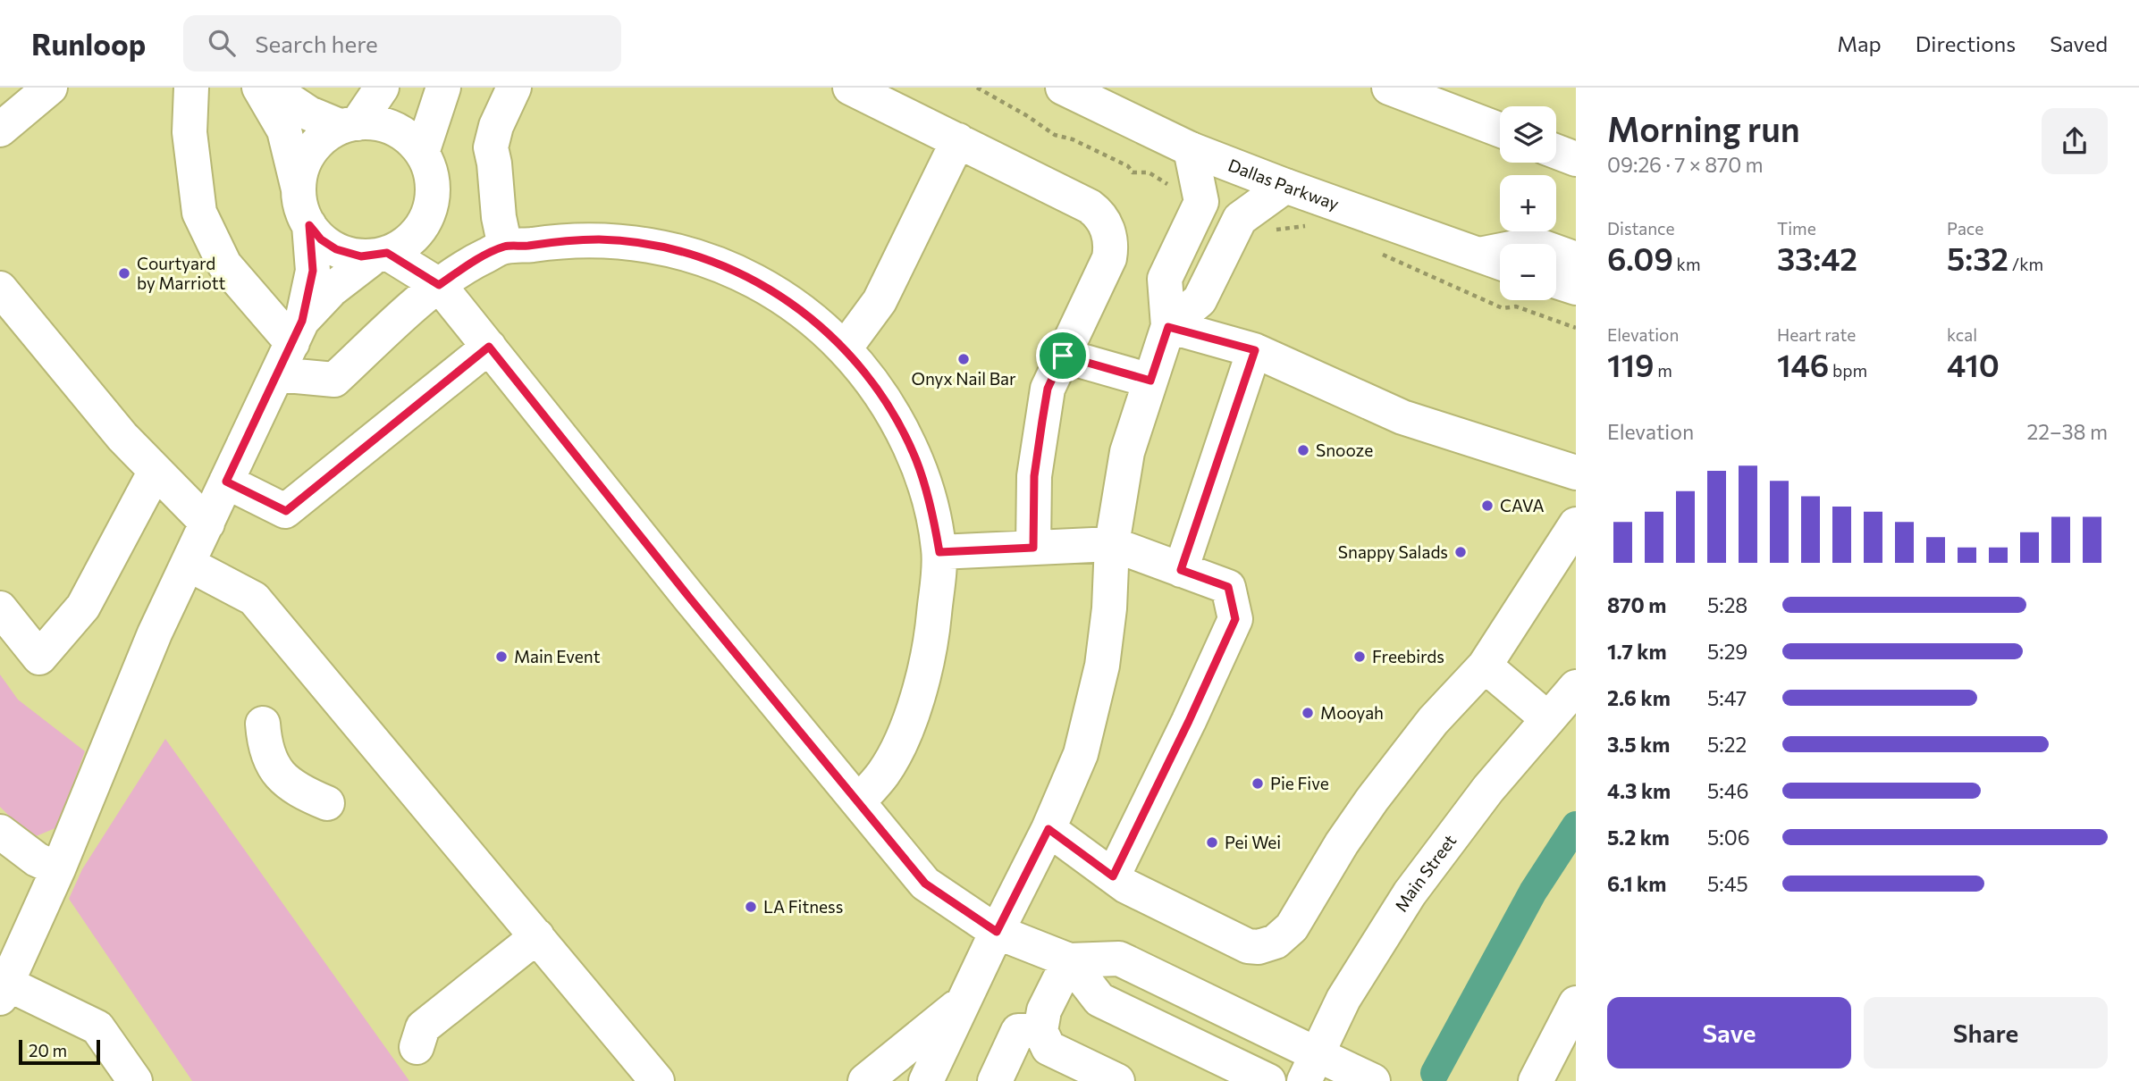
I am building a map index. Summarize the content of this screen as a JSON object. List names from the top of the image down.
{
  "streets": {
    "main road": ["Dallas Parkway", "Main Street"]
  },
  "places": [
    "Courtyard by Marriott",
    "Onyx Nail Bar",
    "Snooze",
    "CAVA",
    "Snappy Salads",
    "Main Event",
    "Freebirds",
    "Mooyah",
    "Pie Five",
    "Pei Wei",
    "LA Fitness"
  ],
  "scale_bar": "20 m",
  "page": {
    "header": "Runloop",
    "search": "Search here",
    "nav": ["Map", "Directions", "Saved"],
    "heading": ["Morning run", "09:26 · 7 × 870 m"],
    "map_buttons": ["+", "−"],
    "stats": [
      ["Distance", "6.09 km"],
      ["Time", "33:42"],
      ["Pace", "5:32 /km"],
      ["Elevation", "119 m"],
      ["Heart rate", "146 bpm"],
      ["kcal", "410"]
    ],
    "chart": ["Elevation", "22–38 m"],
    "list": [
      {
        "name": "870 m",
        "note": "5:28"
      },
      {
        "name": "1.7 km",
        "note": "5:29"
      },
      {
        "name": "2.6 km",
        "note": "5:47"
      },
      {
        "name": "3.5 km",
        "note": "5:22"
      },
      {
        "name": "4.3 km",
        "note": "5:46"
      },
      {
        "name": "5.2 km",
        "note": "5:06"
      },
      {
        "name": "6.1 km",
        "note": "5:45"
      }
    ],
    "buttons": ["Save", "Share"],
    "scale": "20 m"
  }
}
